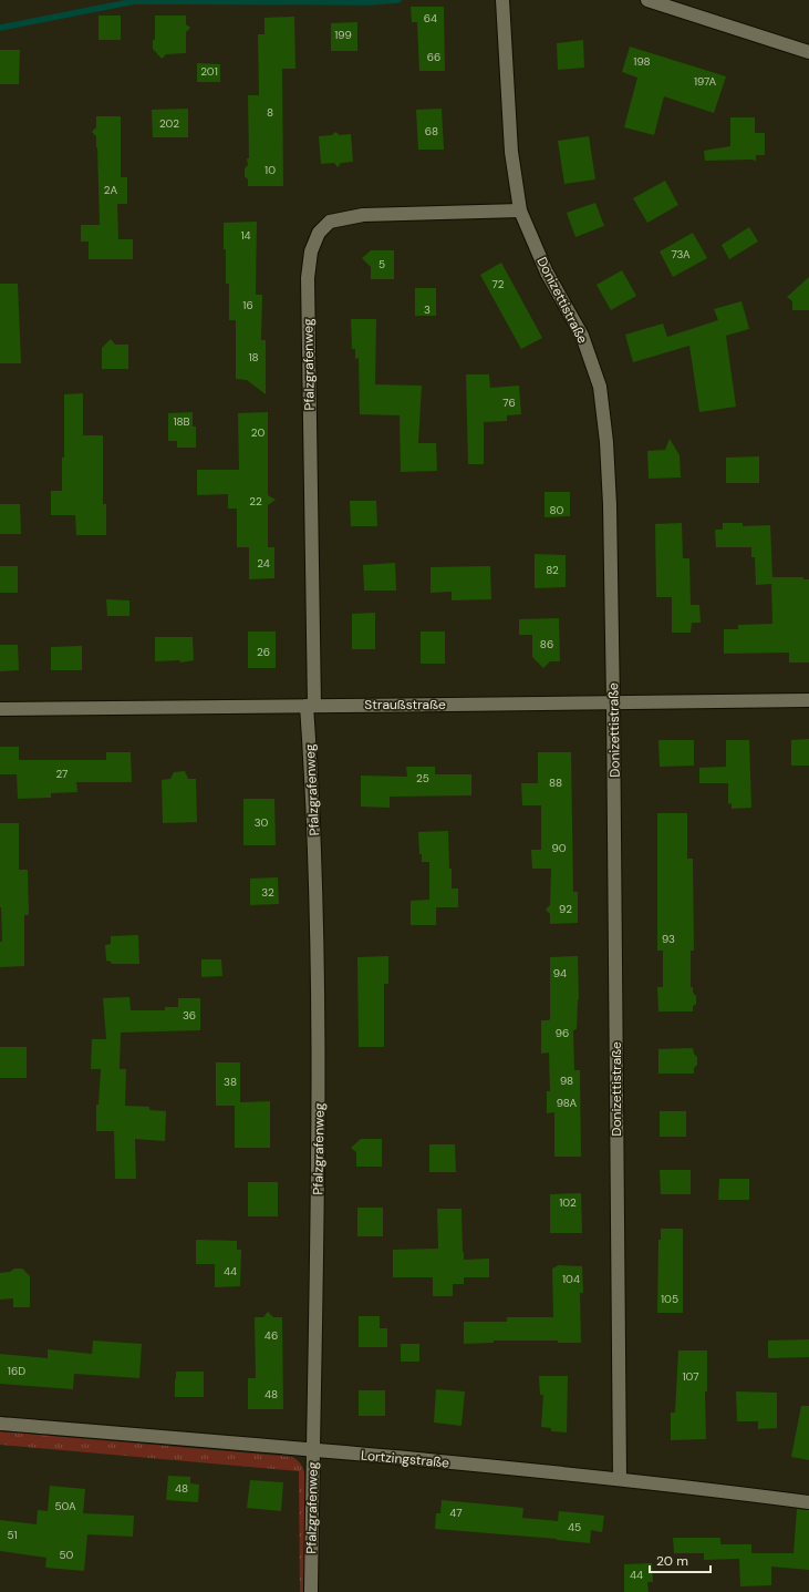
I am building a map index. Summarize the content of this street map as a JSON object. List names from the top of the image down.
{
  "streets": {
    "street": [
      "Donizettistraße",
      "Pfalzgrafenweg",
      "Straußstraße",
      "Lortzingstraße"
    ]
  },
  "crossings": [
    ["Donizettistraße", "Pfalzgrafenweg"],
    ["Donizettistraße", "Straußstraße"],
    ["Donizettistraße", "Lortzingstraße"],
    ["Pfalzgrafenweg", "Straußstraße"],
    ["Pfalzgrafenweg", "Lortzingstraße"]
  ],
  "house_numbers": [
    "64",
    "199",
    "66",
    "198",
    "201",
    "197A",
    "8",
    "202",
    "68",
    "10",
    "2A",
    "14",
    "73A",
    "5",
    "72",
    "16",
    "3",
    "18",
    "76",
    "18B",
    "20",
    "22",
    "80",
    "24",
    "82",
    "86",
    "26",
    "27",
    "25",
    "88",
    "30",
    "90",
    "32",
    "92",
    "93",
    "94",
    "36",
    "96",
    "98",
    "38",
    "98A",
    "102",
    "44",
    "104",
    "105",
    "46",
    "16D",
    "107",
    "48",
    "48",
    "50A",
    "47",
    "45",
    "51",
    "50",
    "44"
  ],
  "scale_bar": "20 m"
}
